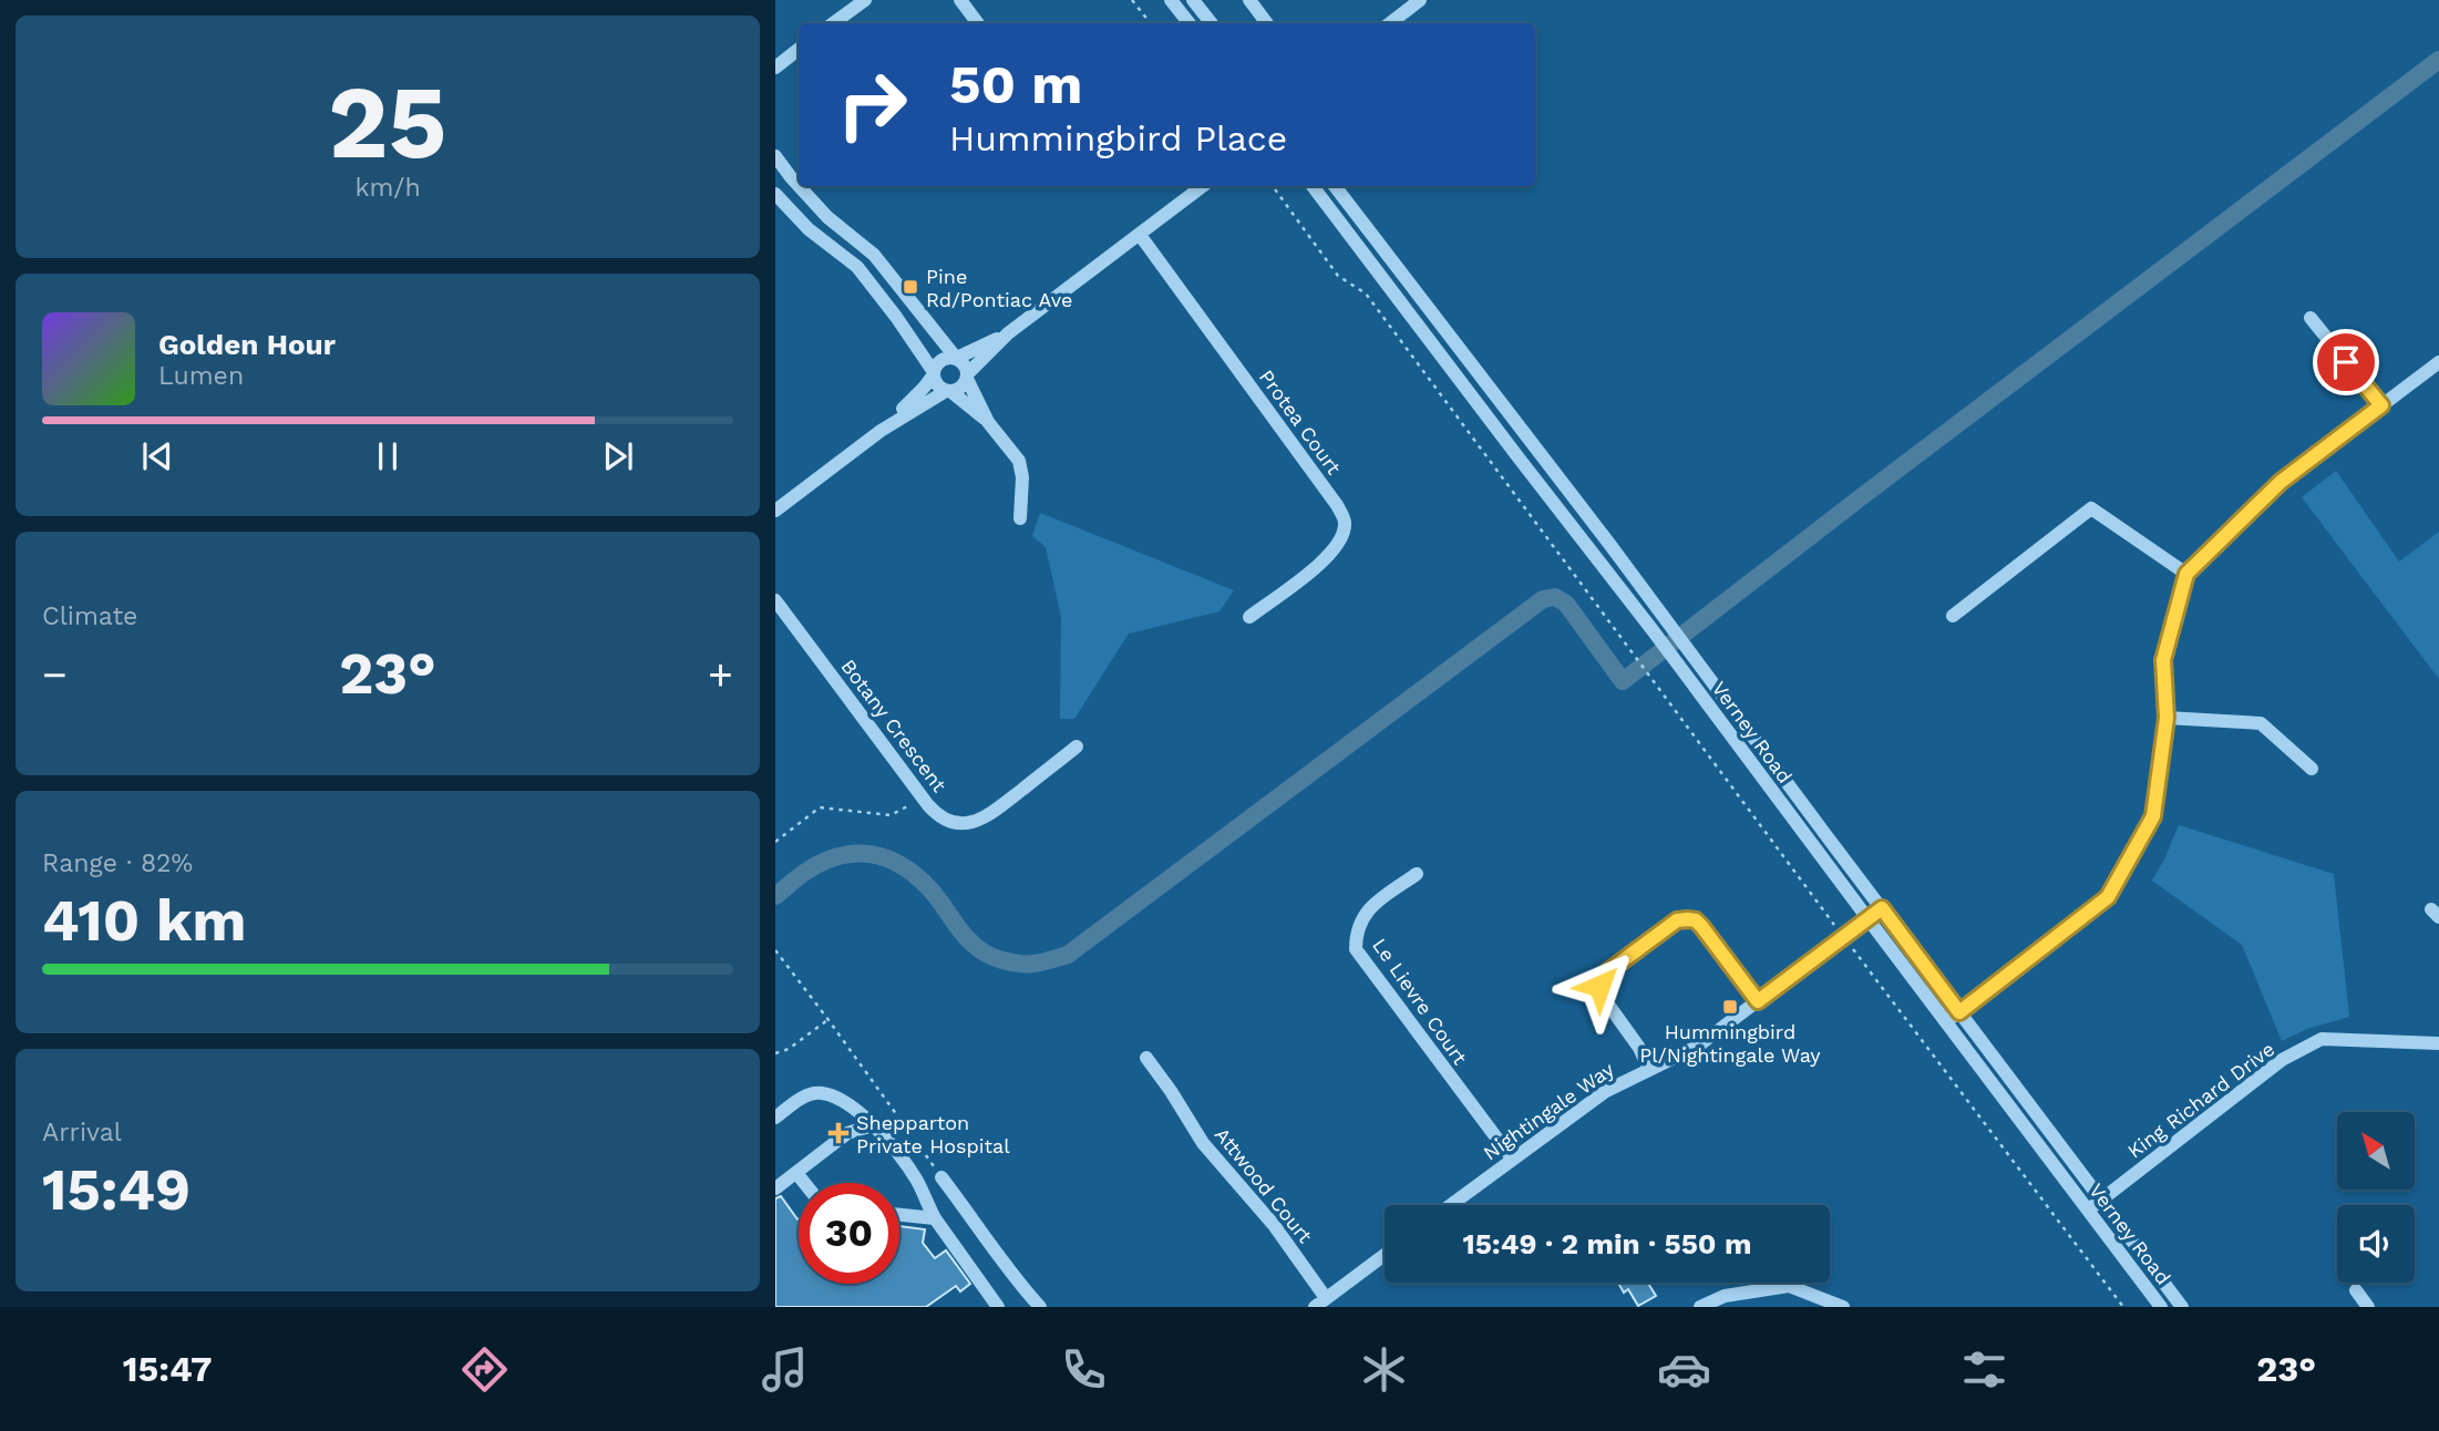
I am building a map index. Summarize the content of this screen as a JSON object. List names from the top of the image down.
{
  "streets": {
    "street": [
      "Protea Court",
      "Botany Crescent",
      "Verney Road",
      "Le Lievre Court",
      "King Richard Drive",
      "Nightingale Way",
      "Attwood Court"
    ]
  },
  "crossings": [
    ["Verney Road", "King Richard Drive"],
    ["Verney Road", "Nightingale Way"],
    ["Le Lievre Court", "Nightingale Way"]
  ],
  "places": {
    "transit": ["Pine Rd/Pontiac Ave", "Hummingbird Pl/Nightingale Way"],
    "health": ["Shepparton Private Hospital"]
  },
  "north": "top left",
  "page": {
    "tile": [
      ["25", "km/h"],
      "Climate",
      ["Range · 82%", "410 km"],
      ["Arrival", "15:49"]
    ],
    "turn": ["50 m", "Hummingbird Place"],
    "song": ["Golden Hour", "Lumen"],
    "heat": ["−", "23°", "+"],
    "limit": "30",
    "trip": "15:49 · 2 min · 550 m",
    "tabs": ["15:47", "23°"]
  }
}
